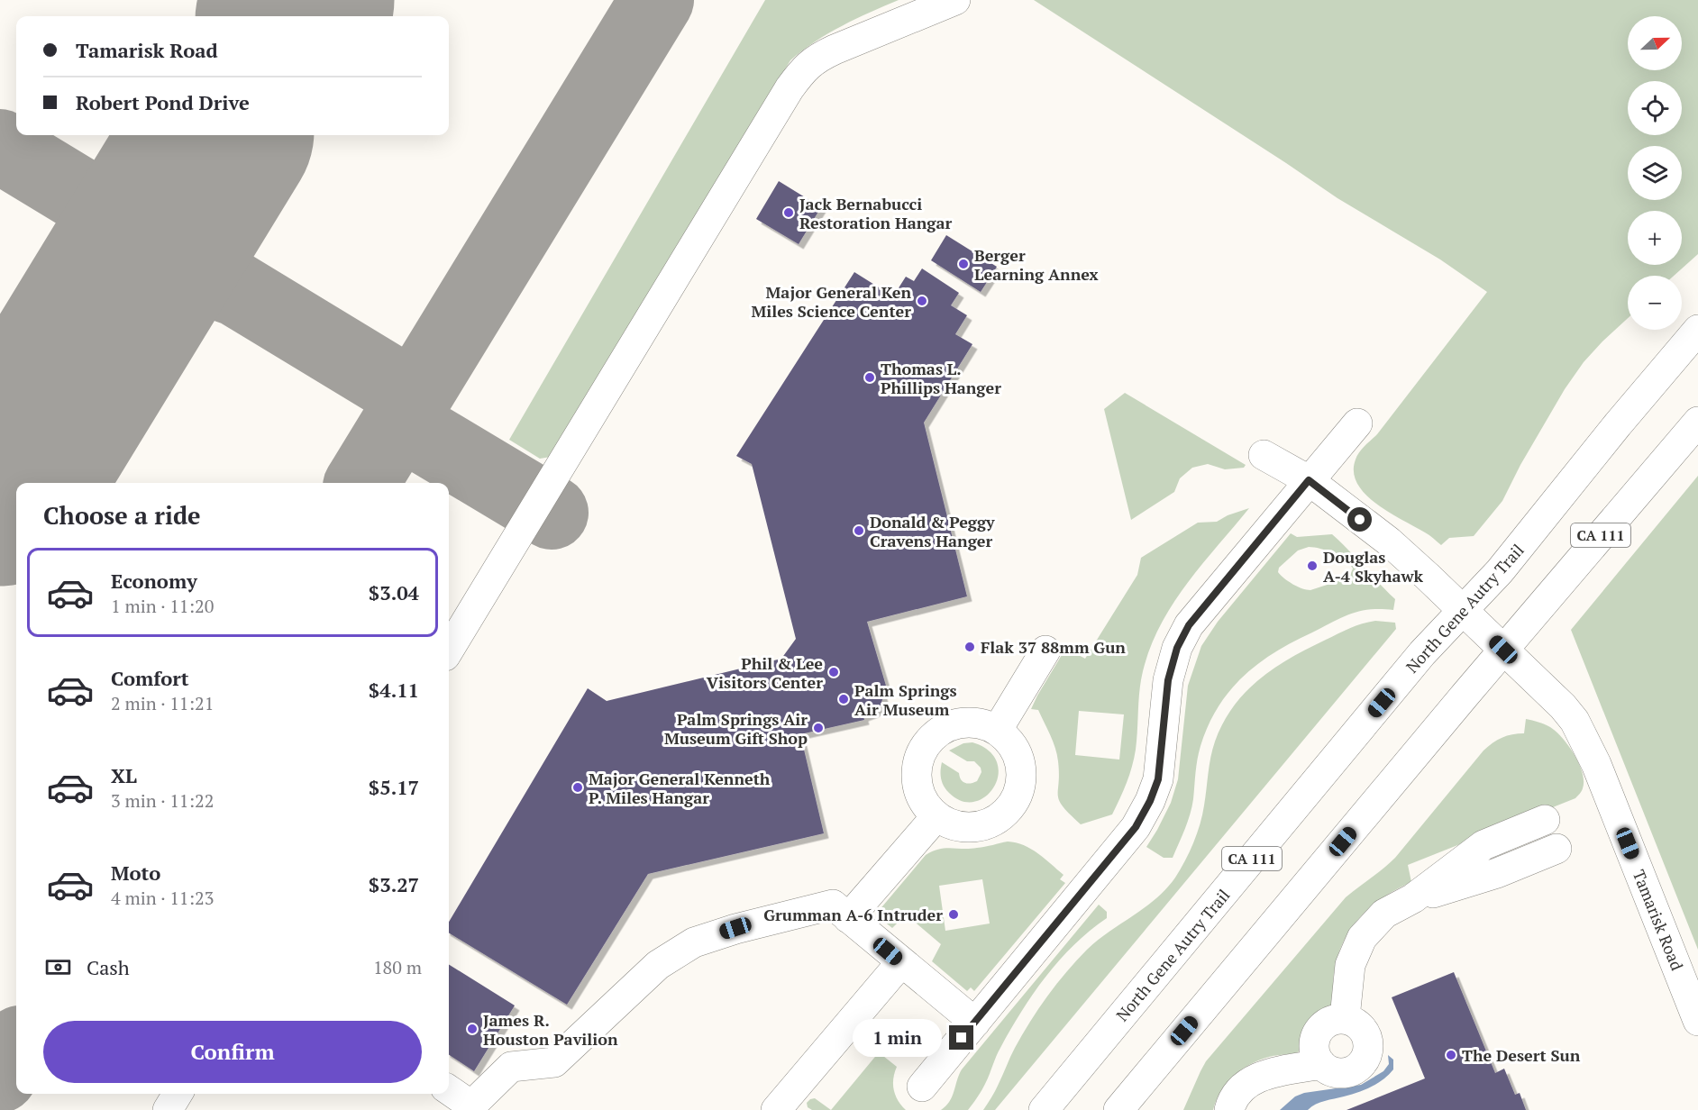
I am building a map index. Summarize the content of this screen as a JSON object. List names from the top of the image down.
{
  "streets": {
    "main road": ["CA 111", "North Gene Autry Trail", "Tamarisk Road"]
  },
  "crossings": [
    ["CA 111", "Tamarisk Road"],
    ["North Gene Autry Trail", "Tamarisk Road"]
  ],
  "places": [
    "Jack Bernabucci Restoration Hangar",
    "Berger Learning Annex",
    "Major General Ken Miles Science Center",
    "Thomas L. Phillips Hanger",
    "Donald & Peggy Cravens Hanger",
    "Douglas A-4 Skyhawk",
    "Flak 37 88mm Gun",
    "Phil & Lee Visitors Center",
    "Palm Springs Air Museum",
    "Palm Springs Air Museum Gift Shop",
    "Major General Kenneth P. Miles Hangar",
    "Grumman A-6 Intruder",
    "James R. Houston Pavilion",
    "The Desert Sun"
  ],
  "north": "right",
  "page": {
    "map_buttons": ["+", "−"],
    "banner": ["Tamarisk Road", "Robert Pond Drive"],
    "heading": "Choose a ride",
    "list": [
      {
        "name": "Economy",
        "note": "1 min · 11:20",
        "value": "$3.04"
      },
      {
        "name": "Comfort",
        "note": "2 min · 11:21",
        "value": "$4.11"
      },
      {
        "name": "XL",
        "note": "3 min · 11:22",
        "value": "$5.17"
      },
      {
        "name": "Moto",
        "note": "4 min · 11:23",
        "value": "$3.27"
      }
    ],
    "pay": ["Cash", "180 m"],
    "buttons": "Confirm",
    "bubble": "1 min"
  }
}
